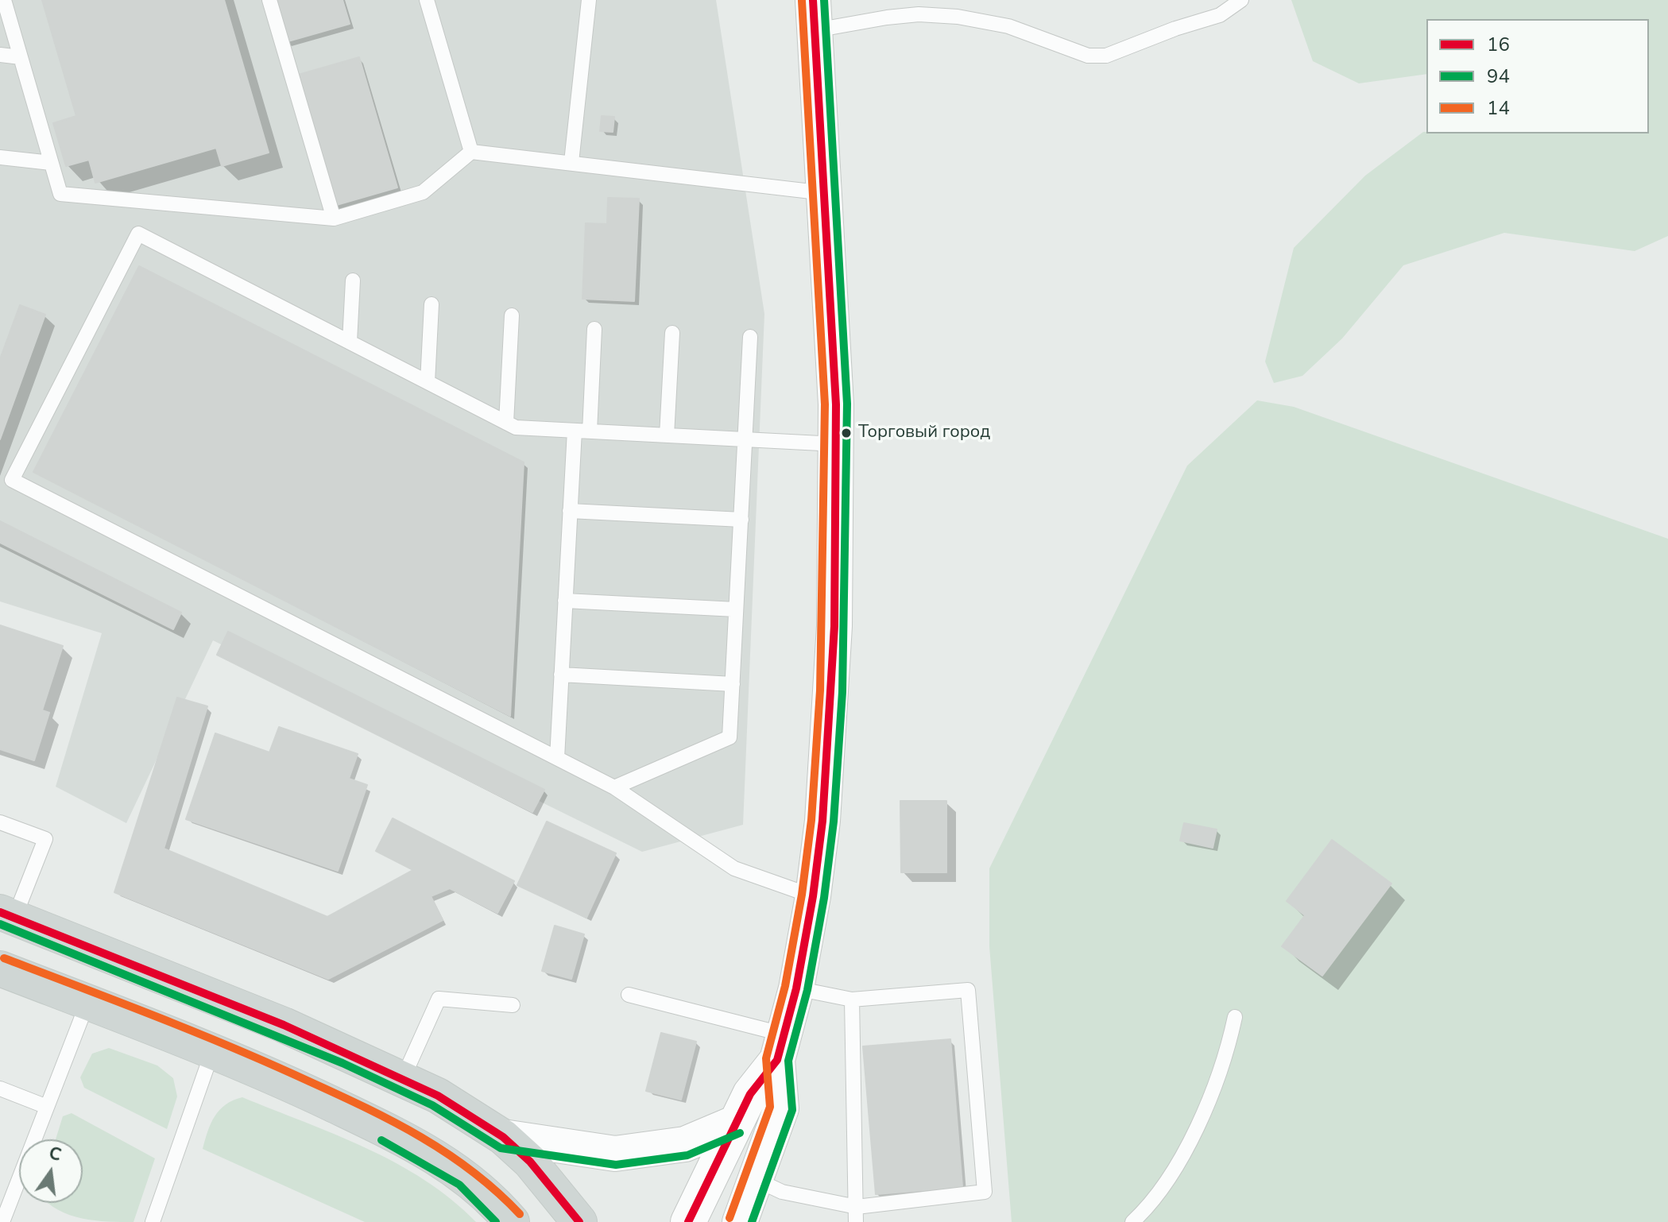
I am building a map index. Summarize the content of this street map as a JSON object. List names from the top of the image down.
{
  "places": ["Торговый город"],
  "lines": ["transit line 16", "transit line 94", "transit line 14"],
  "legend": ["16", "94", "14"],
  "north": "top"
}
